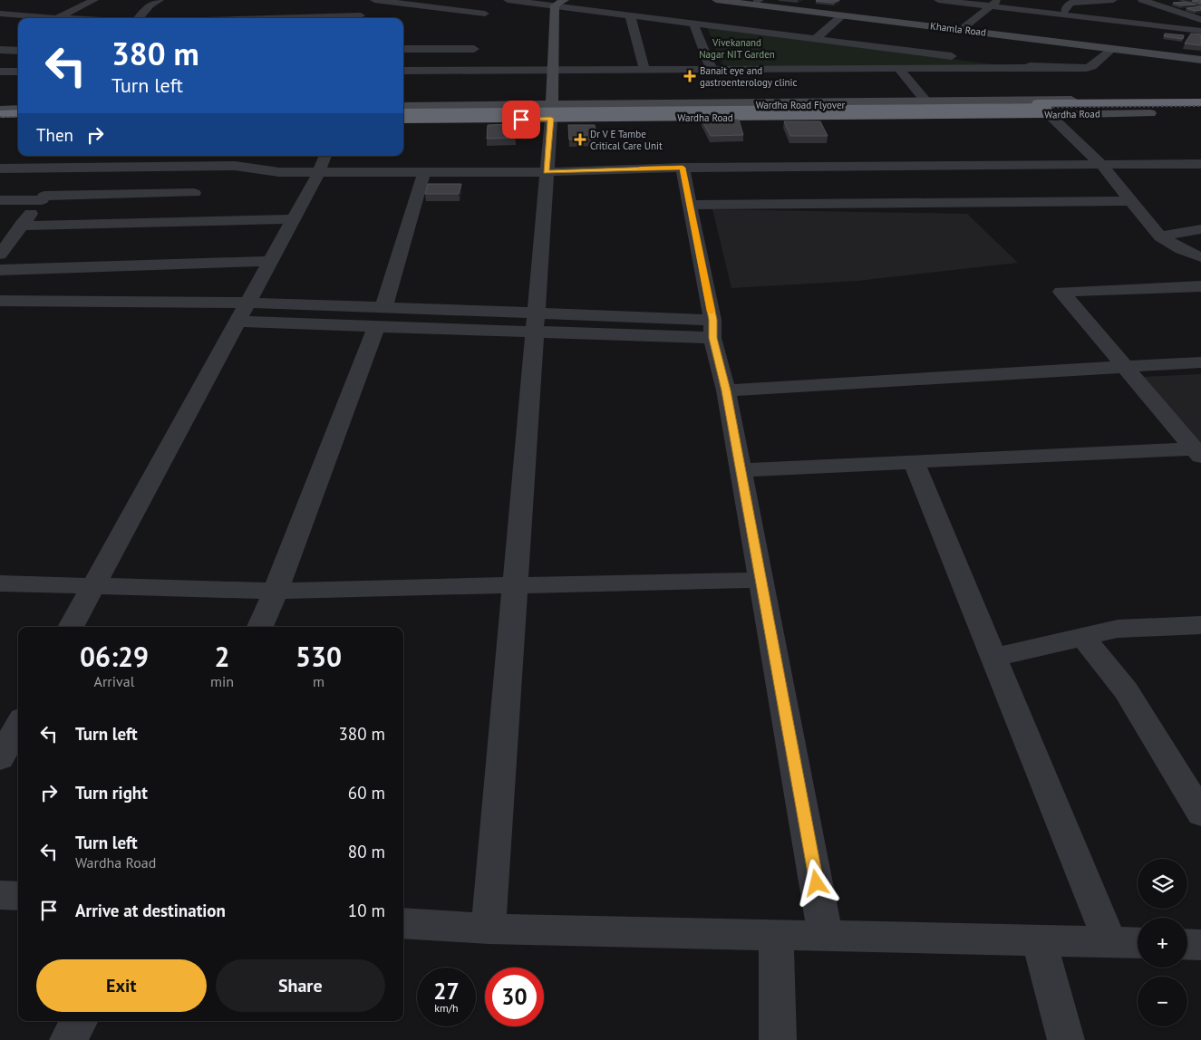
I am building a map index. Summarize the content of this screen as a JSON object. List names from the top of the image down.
{
  "streets": {
    "highway": ["Wardha Road Flyover", "Wardha Road"],
    "street": ["Khamla Road"]
  },
  "crossings": [
    ["Wardha Road Flyover", "Wardha Road"]
  ],
  "parks": ["Vivekanand Nagar NIT Garden"],
  "places": {
    "health": ["Banait eye and gastroenterology clinic", "Dr V E Tambe Critical Care Unit"]
  },
  "page": {
    "turn": ["380 m", "Turn left"],
    "then": "Then",
    "eta": [
      "06:29",
      "Arrival",
      "2",
      "min",
      "530",
      "m"
    ],
    "list": [
      {
        "name": "Turn left",
        "value": "380 m"
      },
      {
        "name": "Turn right",
        "value": "60 m"
      },
      {
        "name": "Turn left",
        "note": "Wardha Road",
        "value": "80 m"
      },
      {
        "name": "Arrive at destination",
        "value": "10 m"
      }
    ],
    "map_buttons": ["+", "−"],
    "buttons": ["Exit", "Share"],
    "speed": "27 km/h",
    "limit": "30"
  }
}
